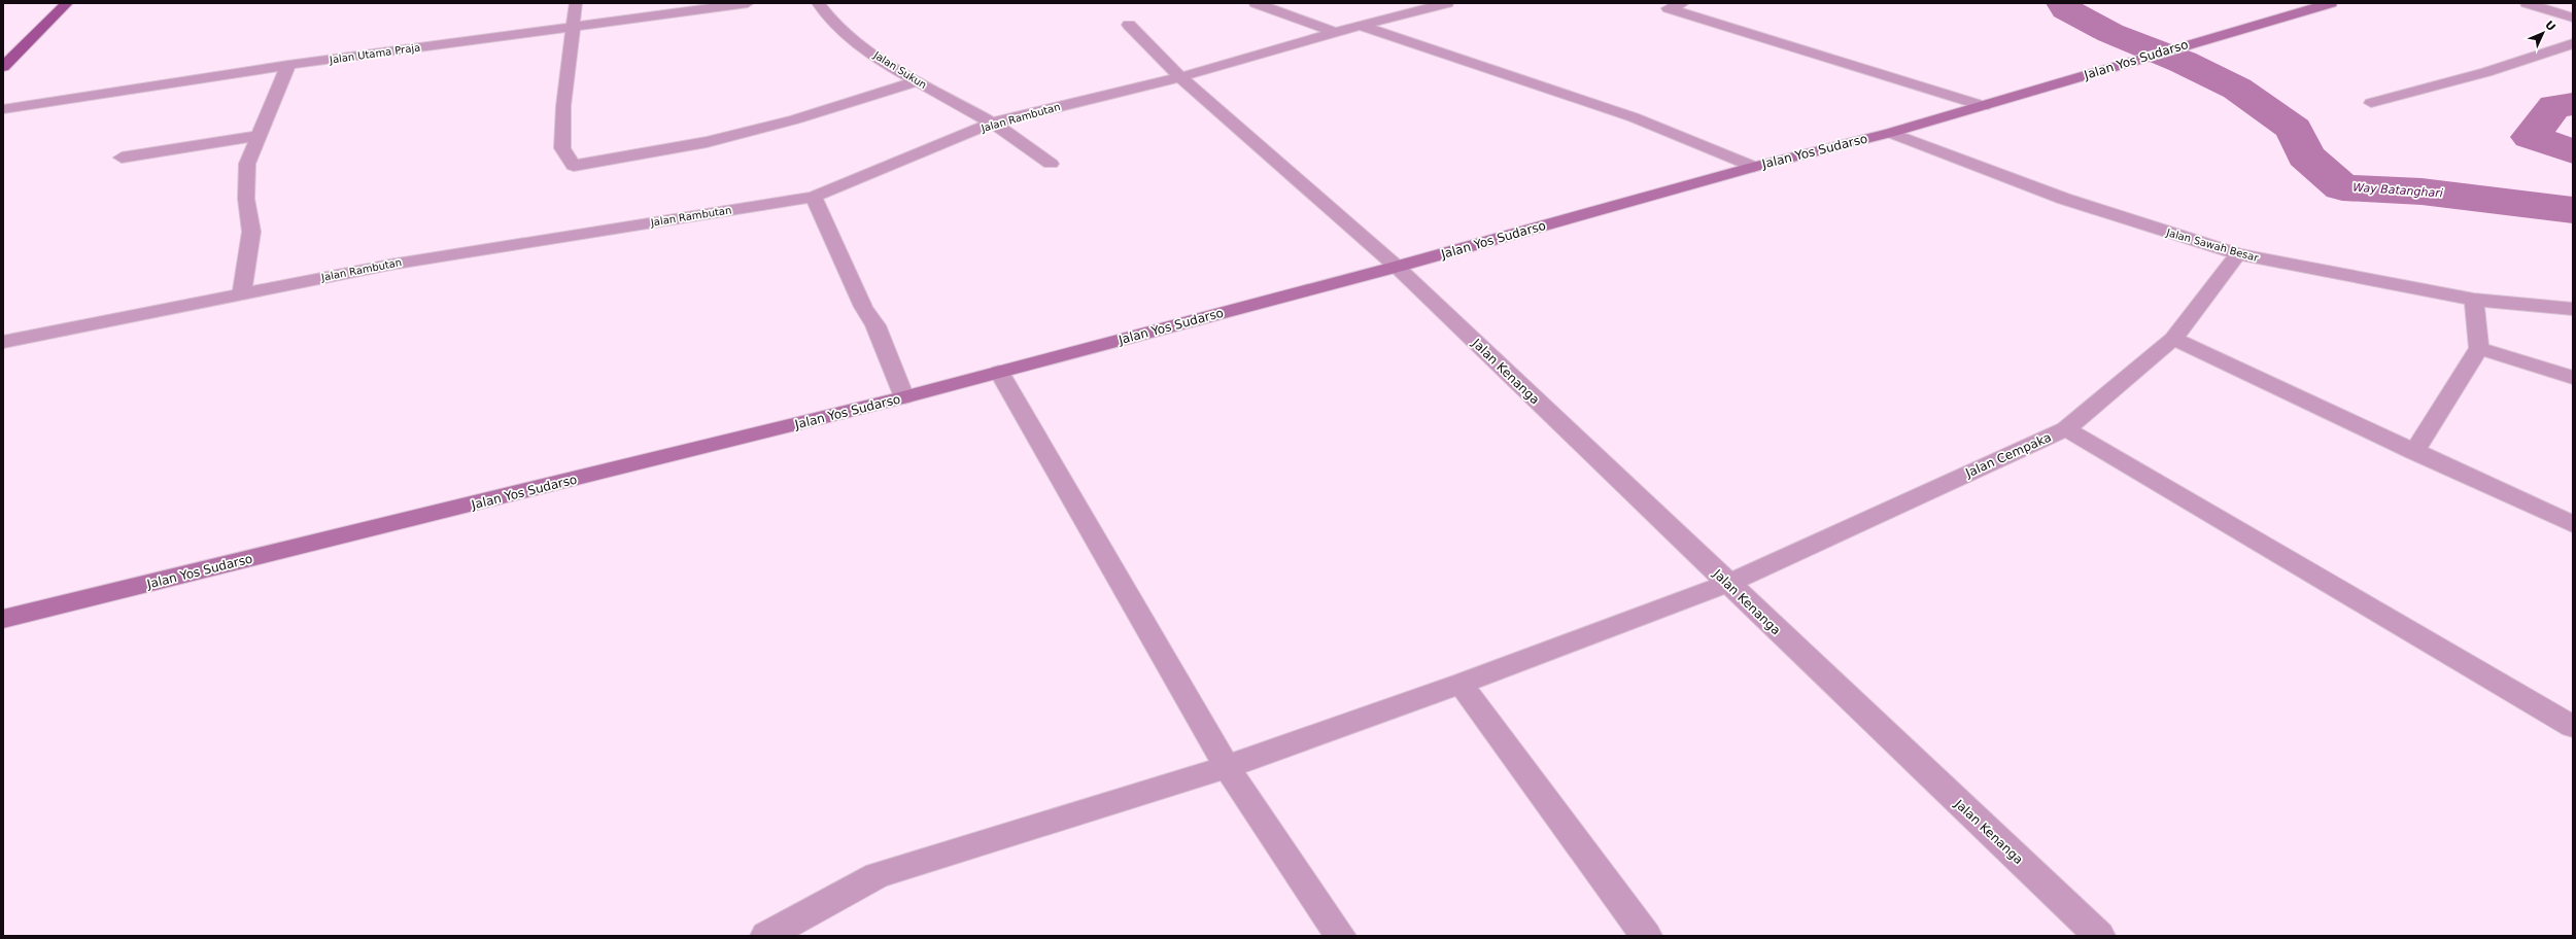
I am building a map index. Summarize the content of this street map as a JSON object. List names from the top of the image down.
{
  "streets": {
    "street": [
      "Jalan Utama Praja",
      "Jalan Yos Sudarso",
      "Jalan Sukun",
      "Jalan Rambutan",
      "Jalan Sawah Besar",
      "Jalan Kenanga",
      "Jalan Cempaka"
    ]
  },
  "crossings": [
    ["Jalan Yos Sudarso", "Jalan Sawah Besar"],
    ["Jalan Yos Sudarso", "Jalan Kenanga"],
    ["Jalan Sukun", "Jalan Rambutan"],
    ["Jalan Rambutan", "Jalan Kenanga"],
    ["Jalan Sawah Besar", "Jalan Cempaka"],
    ["Jalan Kenanga", "Jalan Cempaka"]
  ],
  "water": ["Way Batanghari"],
  "north": "top right"
}
